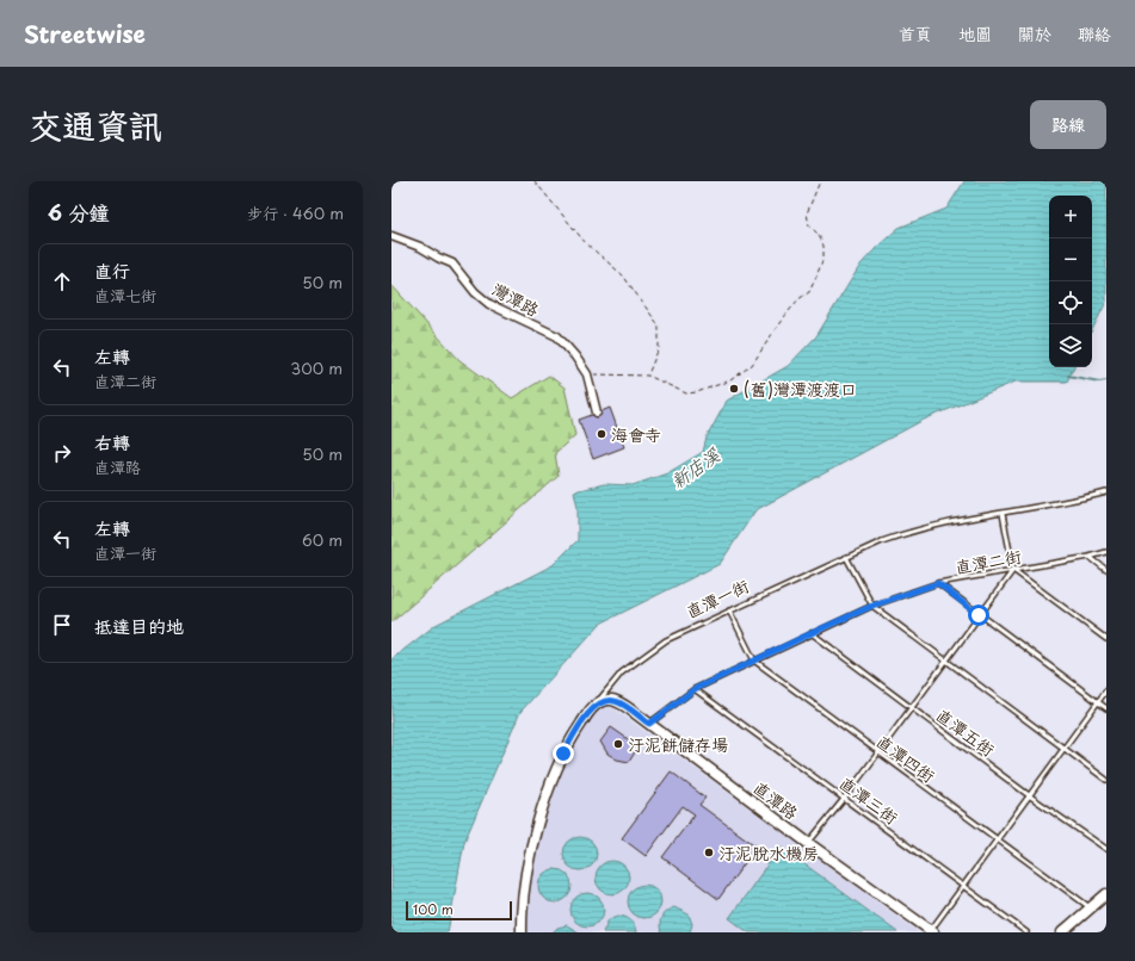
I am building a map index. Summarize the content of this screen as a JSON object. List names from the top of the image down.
{
  "streets": {
    "street": ["灣潭路", "直潭一街", "直潭路"],
    "lane": [
      "直潭二街",
      "直潭五街",
      "直潭四街",
      "直潭三街"
    ]
  },
  "crossings": [
    ["直潭二街", "直潭五街"],
    ["直潭二街", "直潭四街"],
    ["直潭二街", "直潭路"],
    ["直潭二街", "直潭三街"],
    ["直潭一街", "直潭四街"],
    ["直潭一街", "直潭路"]
  ],
  "water": ["新店溪"],
  "places": [
    "(舊)灣潭渡渡口",
    "海會寺",
    "汙泥餅儲存場",
    "汙泥脫水機房"
  ],
  "scale_bar": "100 m",
  "page": {
    "header": "Streetwise",
    "nav": [
      "首頁",
      "地圖",
      "關於",
      "聯絡"
    ],
    "title": "交通資訊",
    "buttons": "路線",
    "heading": ["6 分鐘", "步行 · 460 m"],
    "map_buttons": ["+", "−"],
    "list": [
      ["直行", "直潭七街", "50 m"],
      ["左轉", "直潭二街", "300 m"],
      ["右轉", "直潭路", "50 m"],
      ["左轉", "直潭一街", "60 m"],
      "抵達目的地"
    ],
    "scale": "100 m"
  }
}
